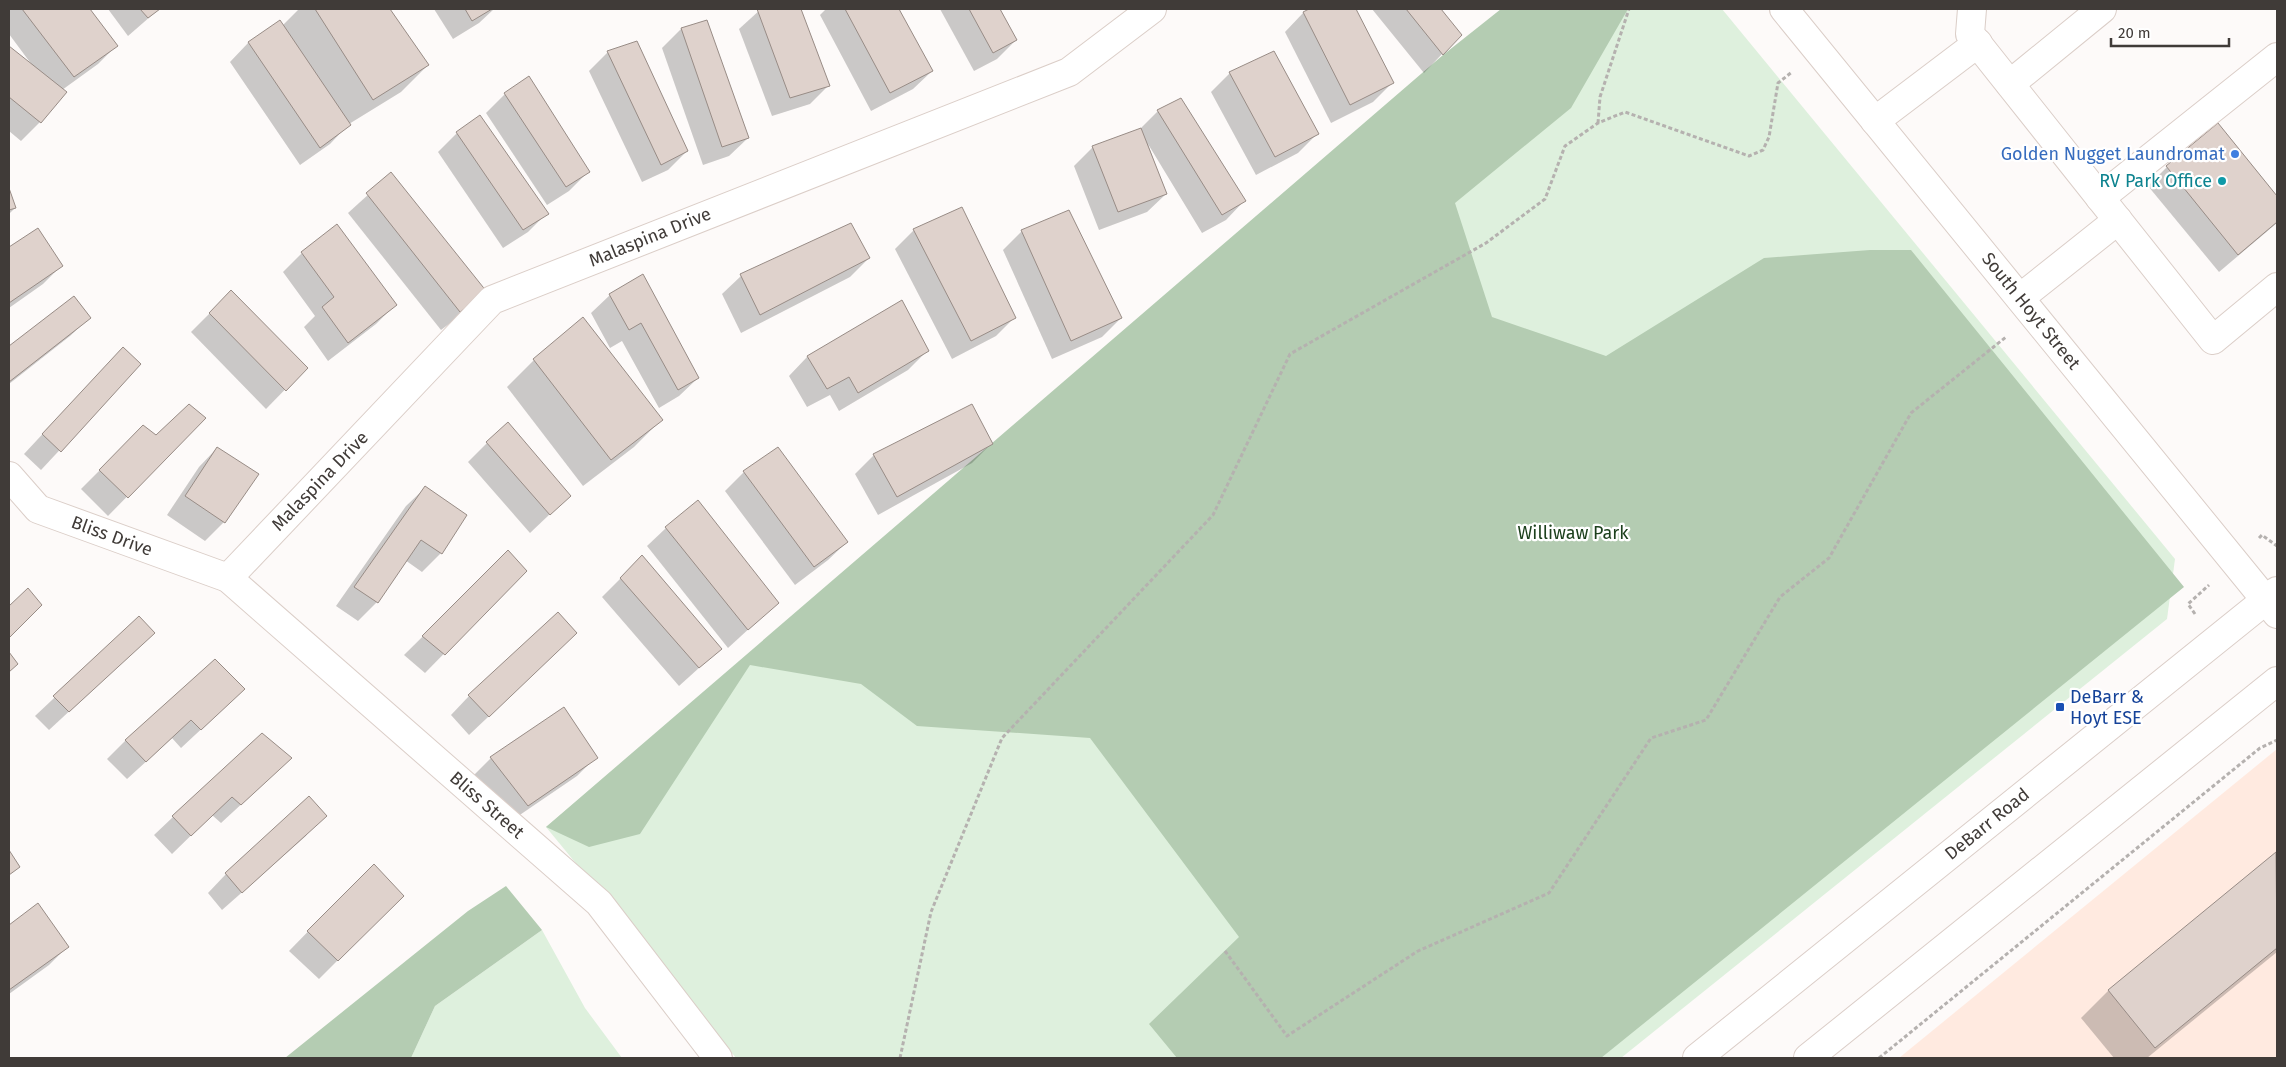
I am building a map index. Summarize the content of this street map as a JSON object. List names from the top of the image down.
{
  "streets": {
    "street": [
      "Malaspina Drive",
      "South Hoyt Street",
      "Bliss Drive",
      "Bliss Street",
      "DeBarr Road"
    ]
  },
  "crossings": [
    ["Malaspina Drive", "Bliss Drive"],
    ["Malaspina Drive", "Bliss Street"],
    ["South Hoyt Street", "DeBarr Road"],
    ["Bliss Drive", "Bliss Street"]
  ],
  "parks": ["Williwaw Park"],
  "places": {
    "other": ["Golden Nugget Laundromat", "RV Park Office"],
    "transit": ["DeBarr & Hoyt ESE"]
  },
  "scale_bar": "20 m"
}
